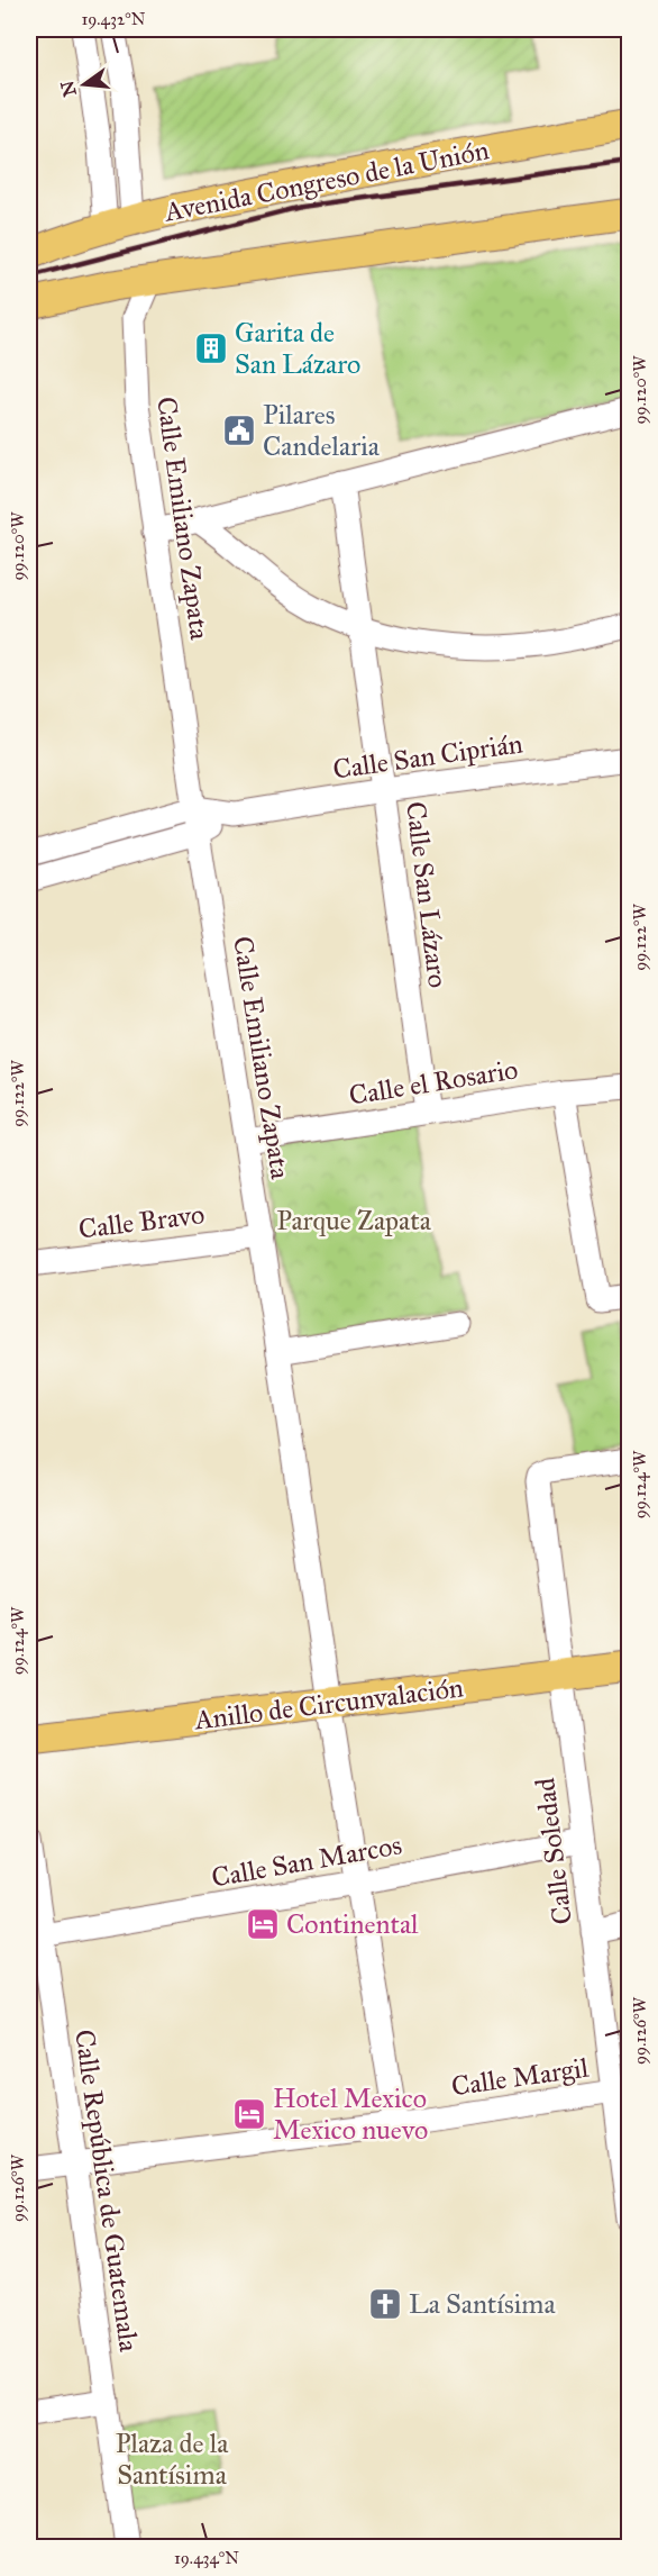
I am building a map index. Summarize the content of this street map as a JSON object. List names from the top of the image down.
{
  "streets": {
    "main road": ["Avenida Congreso de la Unión", "Anillo de Circunvalación"],
    "street": [
      "Calle Emiliano Zapata",
      "Calle San Ciprián",
      "Calle San Lázaro",
      "Calle el Rosario",
      "Calle Bravo",
      "Calle Soledad",
      "Calle San Marcos",
      "Calle Margil",
      "Calle República de Guatemala"
    ]
  },
  "crossings": [
    ["Calle Emiliano Zapata", "Calle San Ciprián"],
    ["Calle Emiliano Zapata", "Calle el Rosario"],
    ["Calle Emiliano Zapata", "Calle Bravo"],
    ["Calle Emiliano Zapata", "Anillo de Circunvalación"],
    ["Calle Emiliano Zapata", "Calle San Marcos"],
    ["Calle Emiliano Zapata", "Calle Margil"],
    ["Calle San Ciprián", "Calle San Lázaro"],
    ["Calle San Lázaro", "Calle el Rosario"],
    ["Anillo de Circunvalación", "Calle Soledad"],
    ["Calle Soledad", "Calle San Marcos"],
    ["Calle Soledad", "Calle Margil"],
    ["Calle San Marcos", "Calle República de Guatemala"],
    ["Calle Margil", "Calle República de Guatemala"]
  ],
  "parks": ["Parque Zapata", "Plaza de la Santísima"],
  "places": {
    "building": ["Garita de San Lázaro"],
    "public building": ["Pilares Candelaria"],
    "hotel": ["Continental", "Hotel Mexico Mexico nuevo"],
    "church": ["La Santísima"]
  },
  "north": "left",
  "coordinates": [
    "19.432°N",
    "99.120°W",
    "99.122°W",
    "99.124°W",
    "99.126°W",
    "19.434°N"
  ]
}
